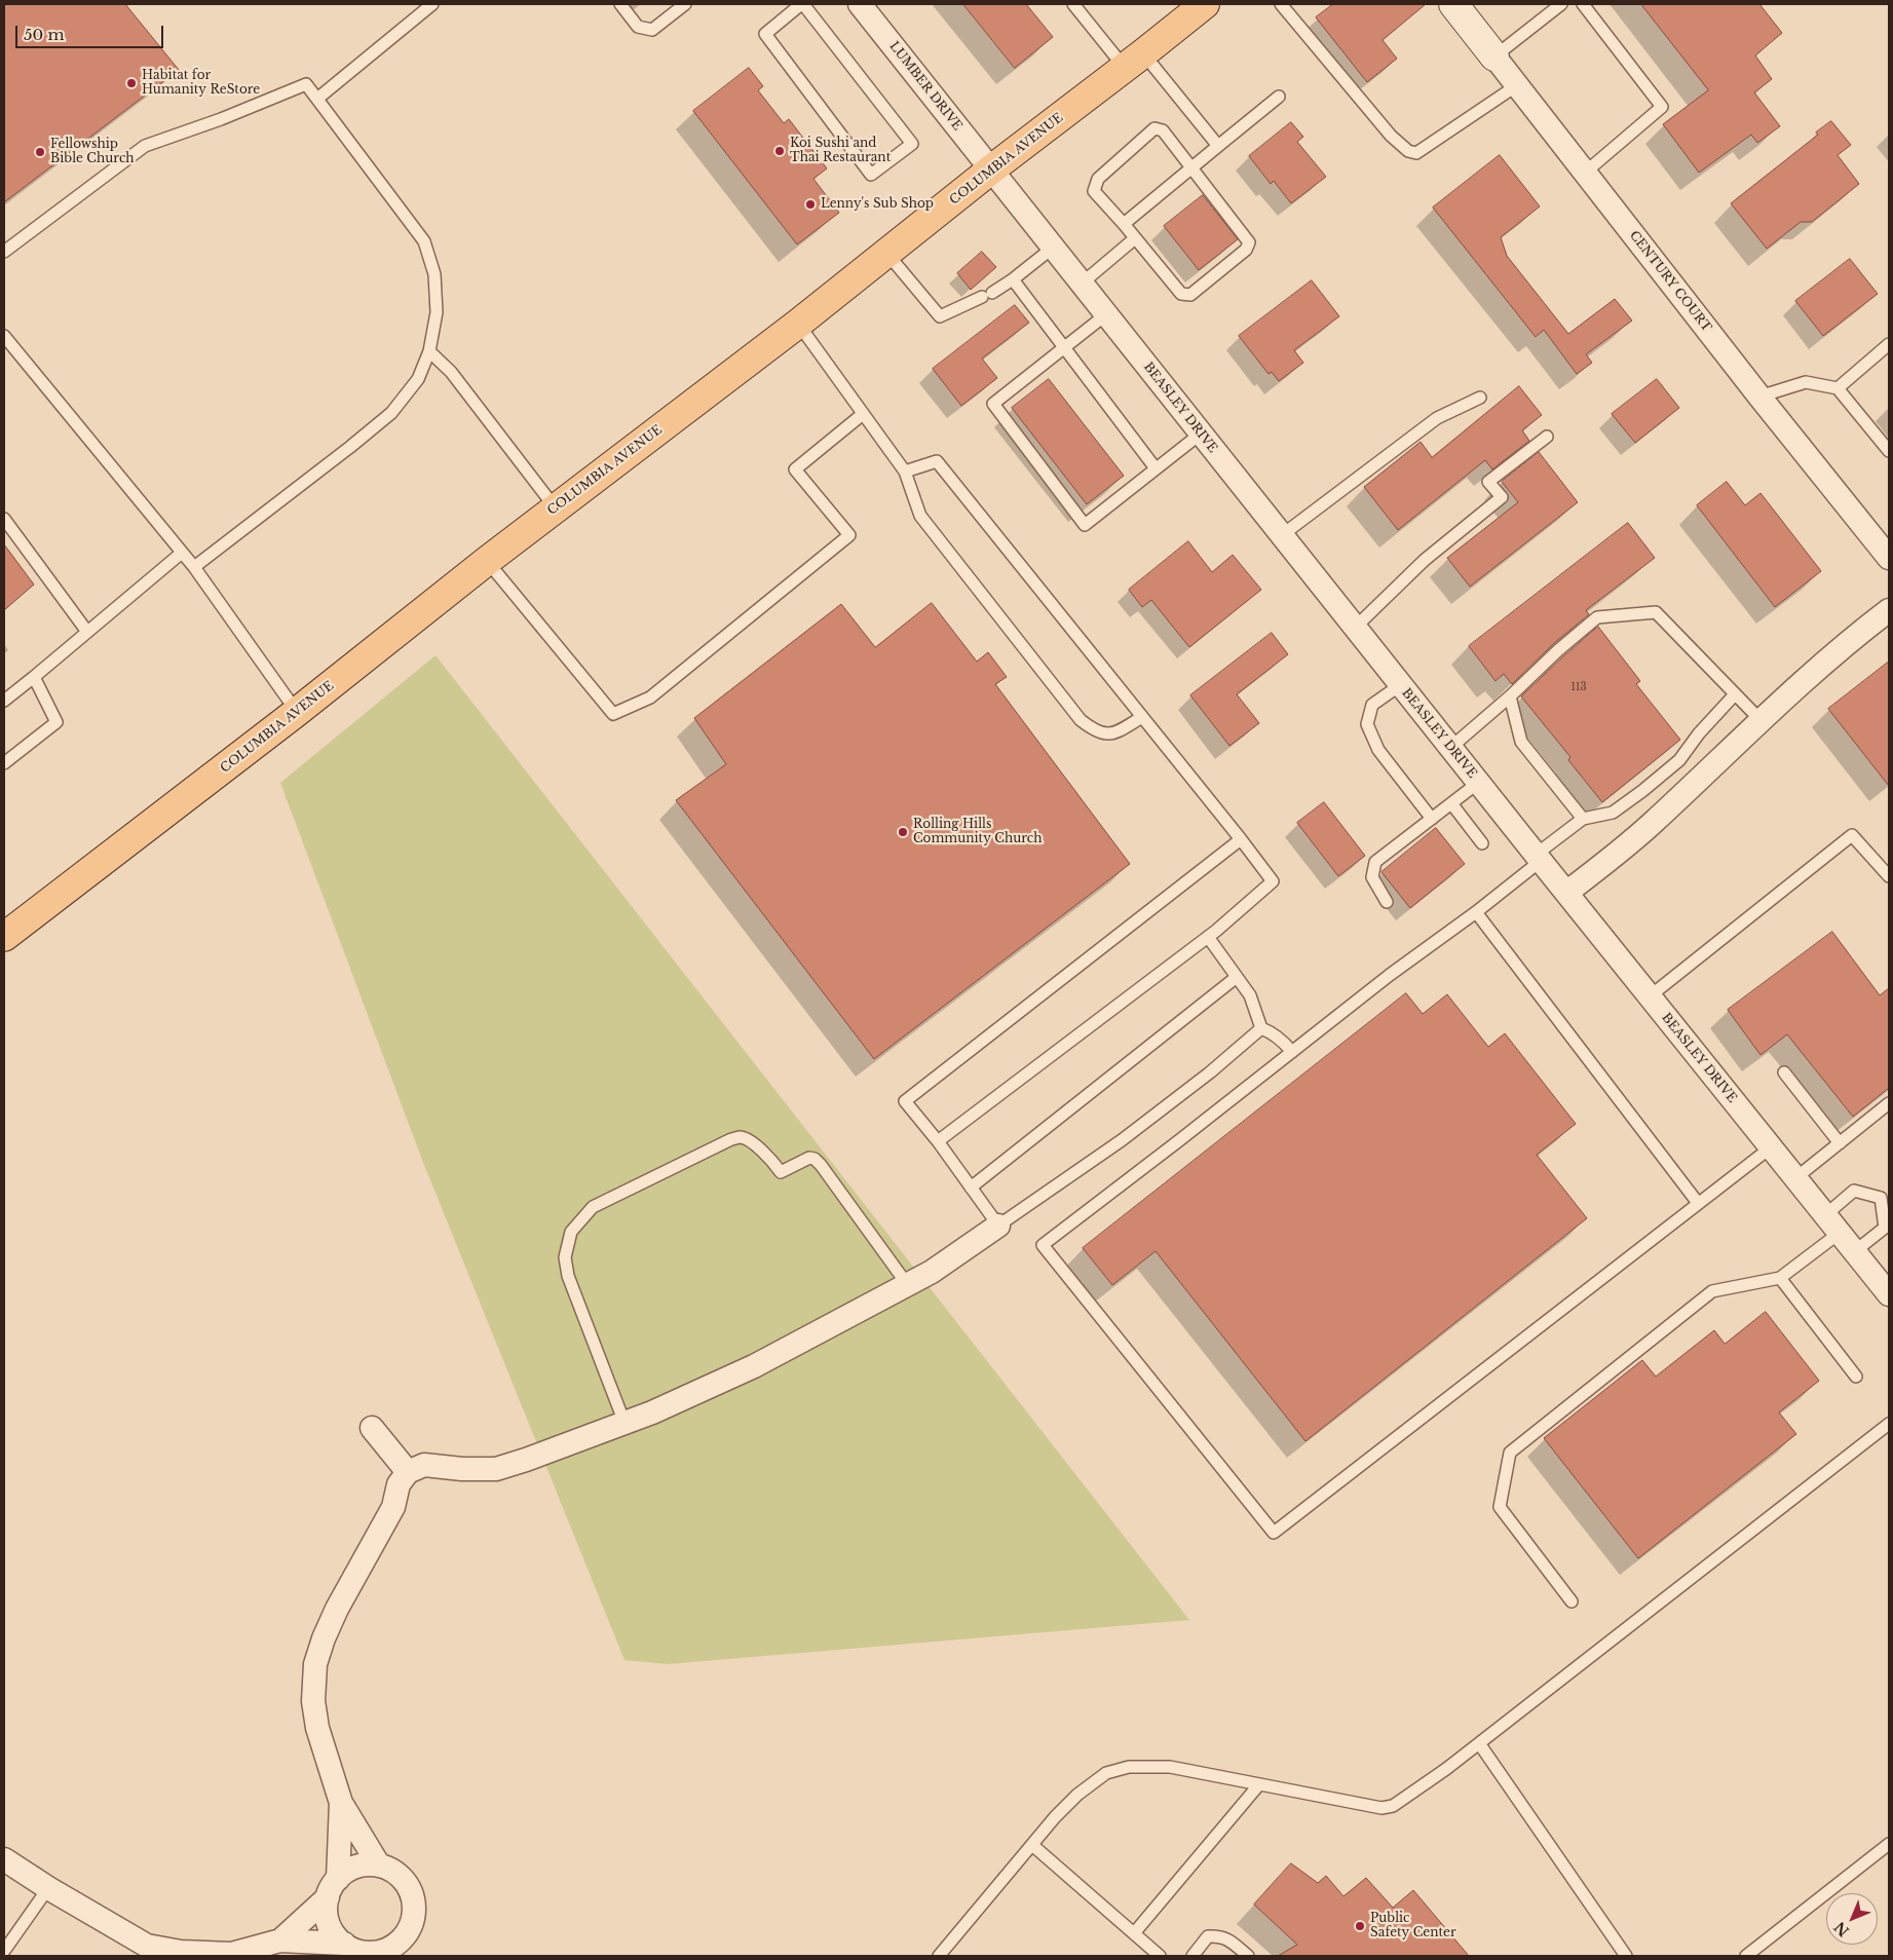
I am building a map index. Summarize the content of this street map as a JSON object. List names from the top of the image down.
{
  "streets": {
    "main road": ["COLUMBIA AVENUE", "CENTURY COURT"],
    "street": ["LUMBER DRIVE", "BEASLEY DRIVE"]
  },
  "crossings": [
    ["LUMBER DRIVE", "COLUMBIA AVENUE"],
    ["LUMBER DRIVE", "BEASLEY DRIVE"],
    ["COLUMBIA AVENUE", "BEASLEY DRIVE"]
  ],
  "places": [
    "Habitat for Humanity ReStore",
    "Koi Sushi and Thai Restaurant",
    "Fellowship Bible Church",
    "Lenny's Sub Shop",
    "Rolling Hills Community Church",
    "Public Safety Center"
  ],
  "house_numbers": ["113"],
  "scale_bar": "50 m",
  "north": "bottom left"
}
